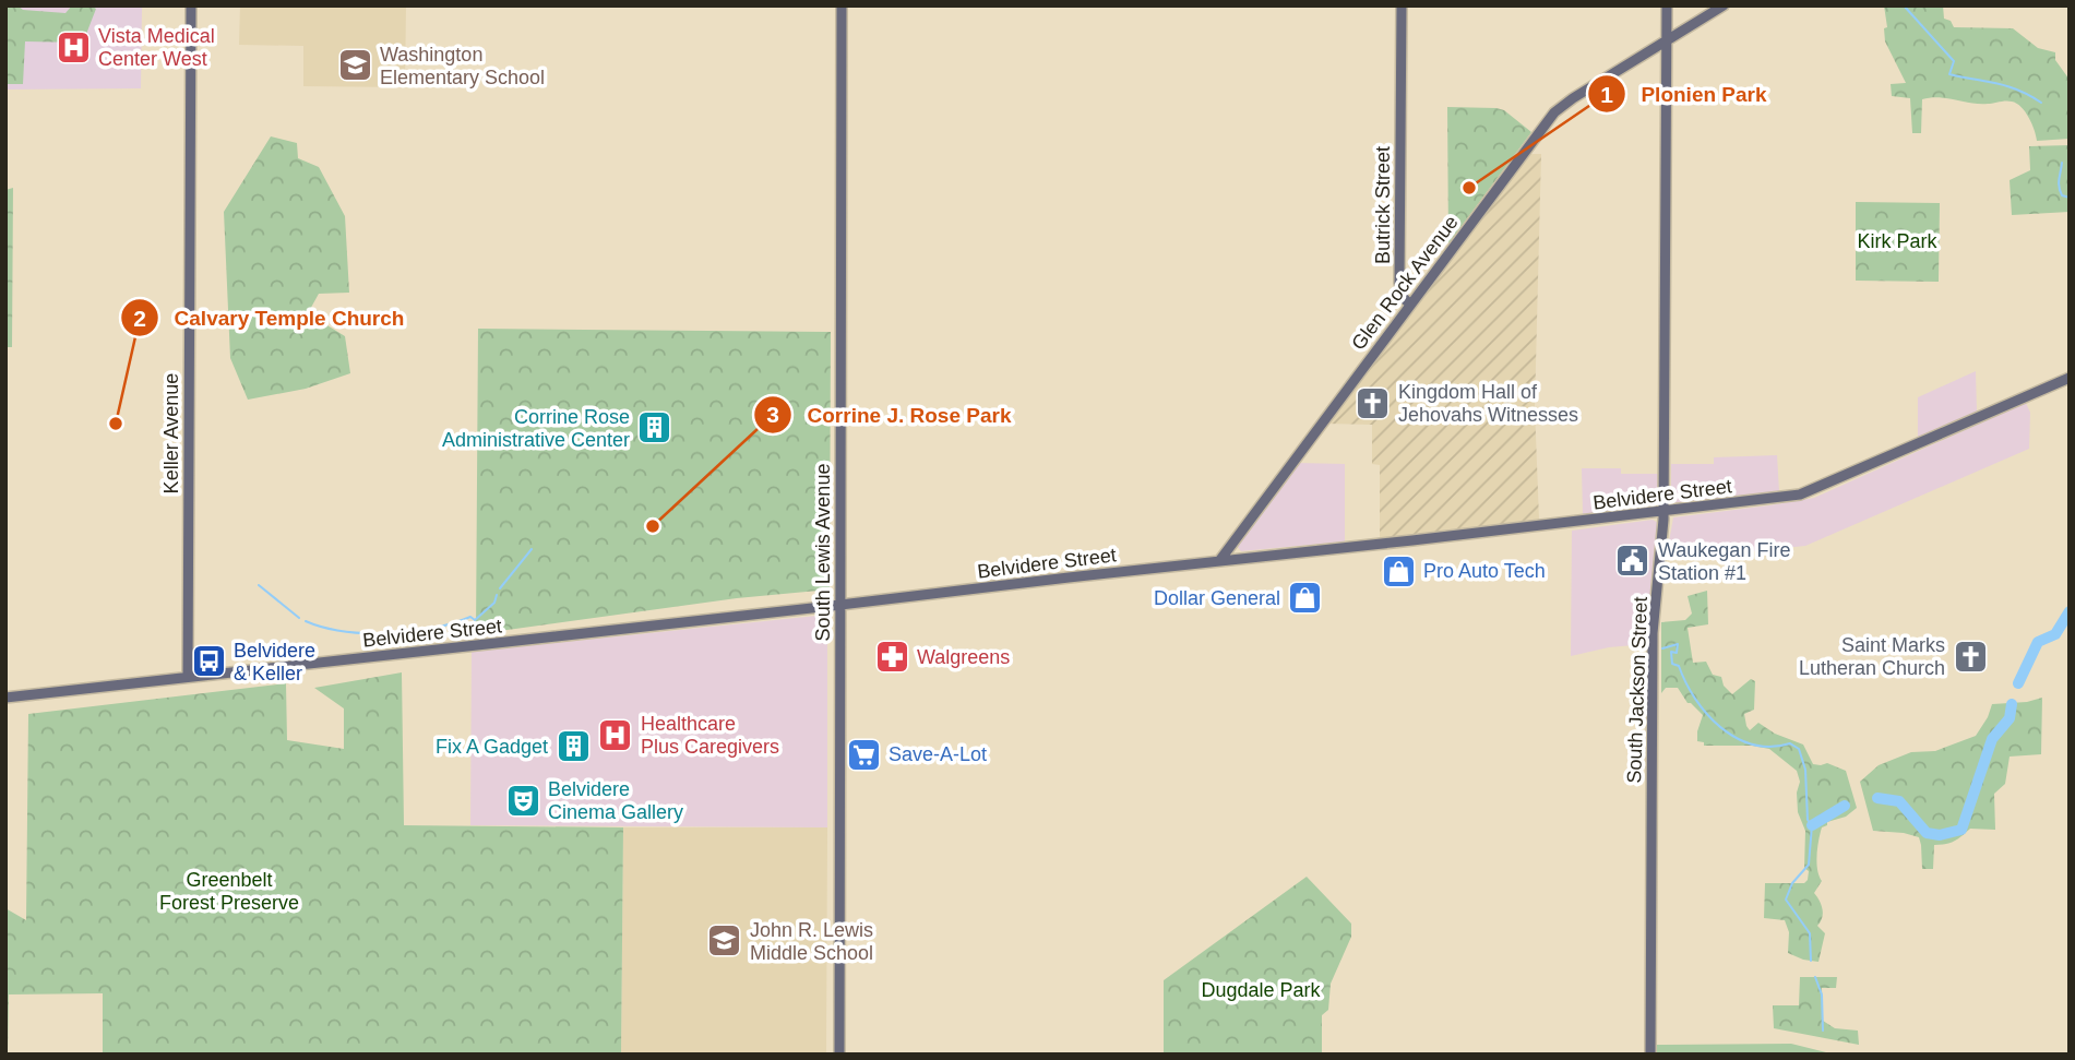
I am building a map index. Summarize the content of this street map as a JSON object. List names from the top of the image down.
{
  "streets": {
    "main road": [
      "Butrick Street",
      "Glen Rock Avenue",
      "Keller Avenue",
      "Belvidere Street",
      "South Lewis Avenue",
      "South Jackson Street"
    ]
  },
  "crossings": [
    ["Butrick Street", "Glen Rock Avenue"],
    ["Glen Rock Avenue", "Belvidere Street"],
    ["Glen Rock Avenue", "South Jackson Street"],
    ["Keller Avenue", "Belvidere Street"],
    ["Belvidere Street", "South Lewis Avenue"],
    ["Belvidere Street", "South Jackson Street"]
  ],
  "parks": ["Kirk Park", "Greenbelt Forest Preserve", "Dugdale Park"],
  "places": {
    "hospital": ["Vista Medical Center West", "Healthcare Plus Caregivers"],
    "school or university": ["Washington Elementary School", "John R. Lewis Middle School"],
    "other": ["Plonien Park", "Calvary Temple Church", "Corrine J. Rose Park"],
    "church": ["Kingdom Hall of Jehovahs Witnesses", "Saint Marks Lutheran Church"],
    "building": ["Corrine Rose Administrative Center", "Fix A Gadget"],
    "public building": ["Waukegan Fire Station #1"],
    "shop": ["Pro Auto Tech", "Dollar General"],
    "pharmacy": ["Walgreens"],
    "bus stop": ["Belvidere & Keller"],
    "supermarket": ["Save-A-Lot"],
    "theatre": ["Belvidere Cinema Gallery"]
  }
}
